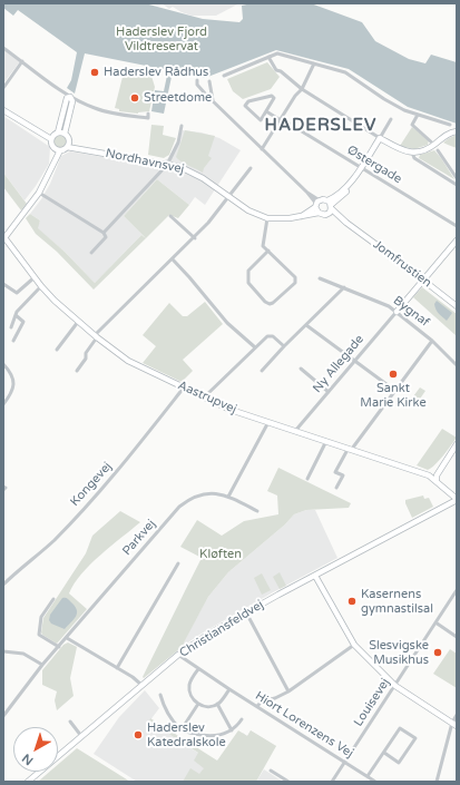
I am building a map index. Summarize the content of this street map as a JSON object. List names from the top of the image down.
{
  "streets": {
    "street": [
      "Nordhavnsvej",
      "Østergade",
      "Jomfrustien",
      "Bygnaf",
      "Ny Allegade",
      "Aastrupvej",
      "Kongevej",
      "Parkvej",
      "Christiansfeldvej",
      "Louisevej",
      "Hiort Lorenzens Vej"
    ]
  },
  "crossings": [
    ["Bygnaf", "Ny Allegade"],
    ["Ny Allegade", "Aastrupvej"],
    ["Aastrupvej", "Kongevej"],
    ["Aastrupvej", "Christiansfeldvej"],
    ["Christiansfeldvej", "Hiort Lorenzens Vej"],
    ["Louisevej", "Hiort Lorenzens Vej"]
  ],
  "districts": ["HADERSLEV"],
  "parks": ["Haderslev Fjord Vildtreservat", "Kløften"],
  "places": [
    "Haderslev Rådhus",
    "Streetdome",
    "Sankt Marie Kirke",
    "Kasernens gymnastilsal",
    "Slesvigske Musikhus",
    "Haderslev Katedralskole"
  ],
  "north": "bottom left"
}
